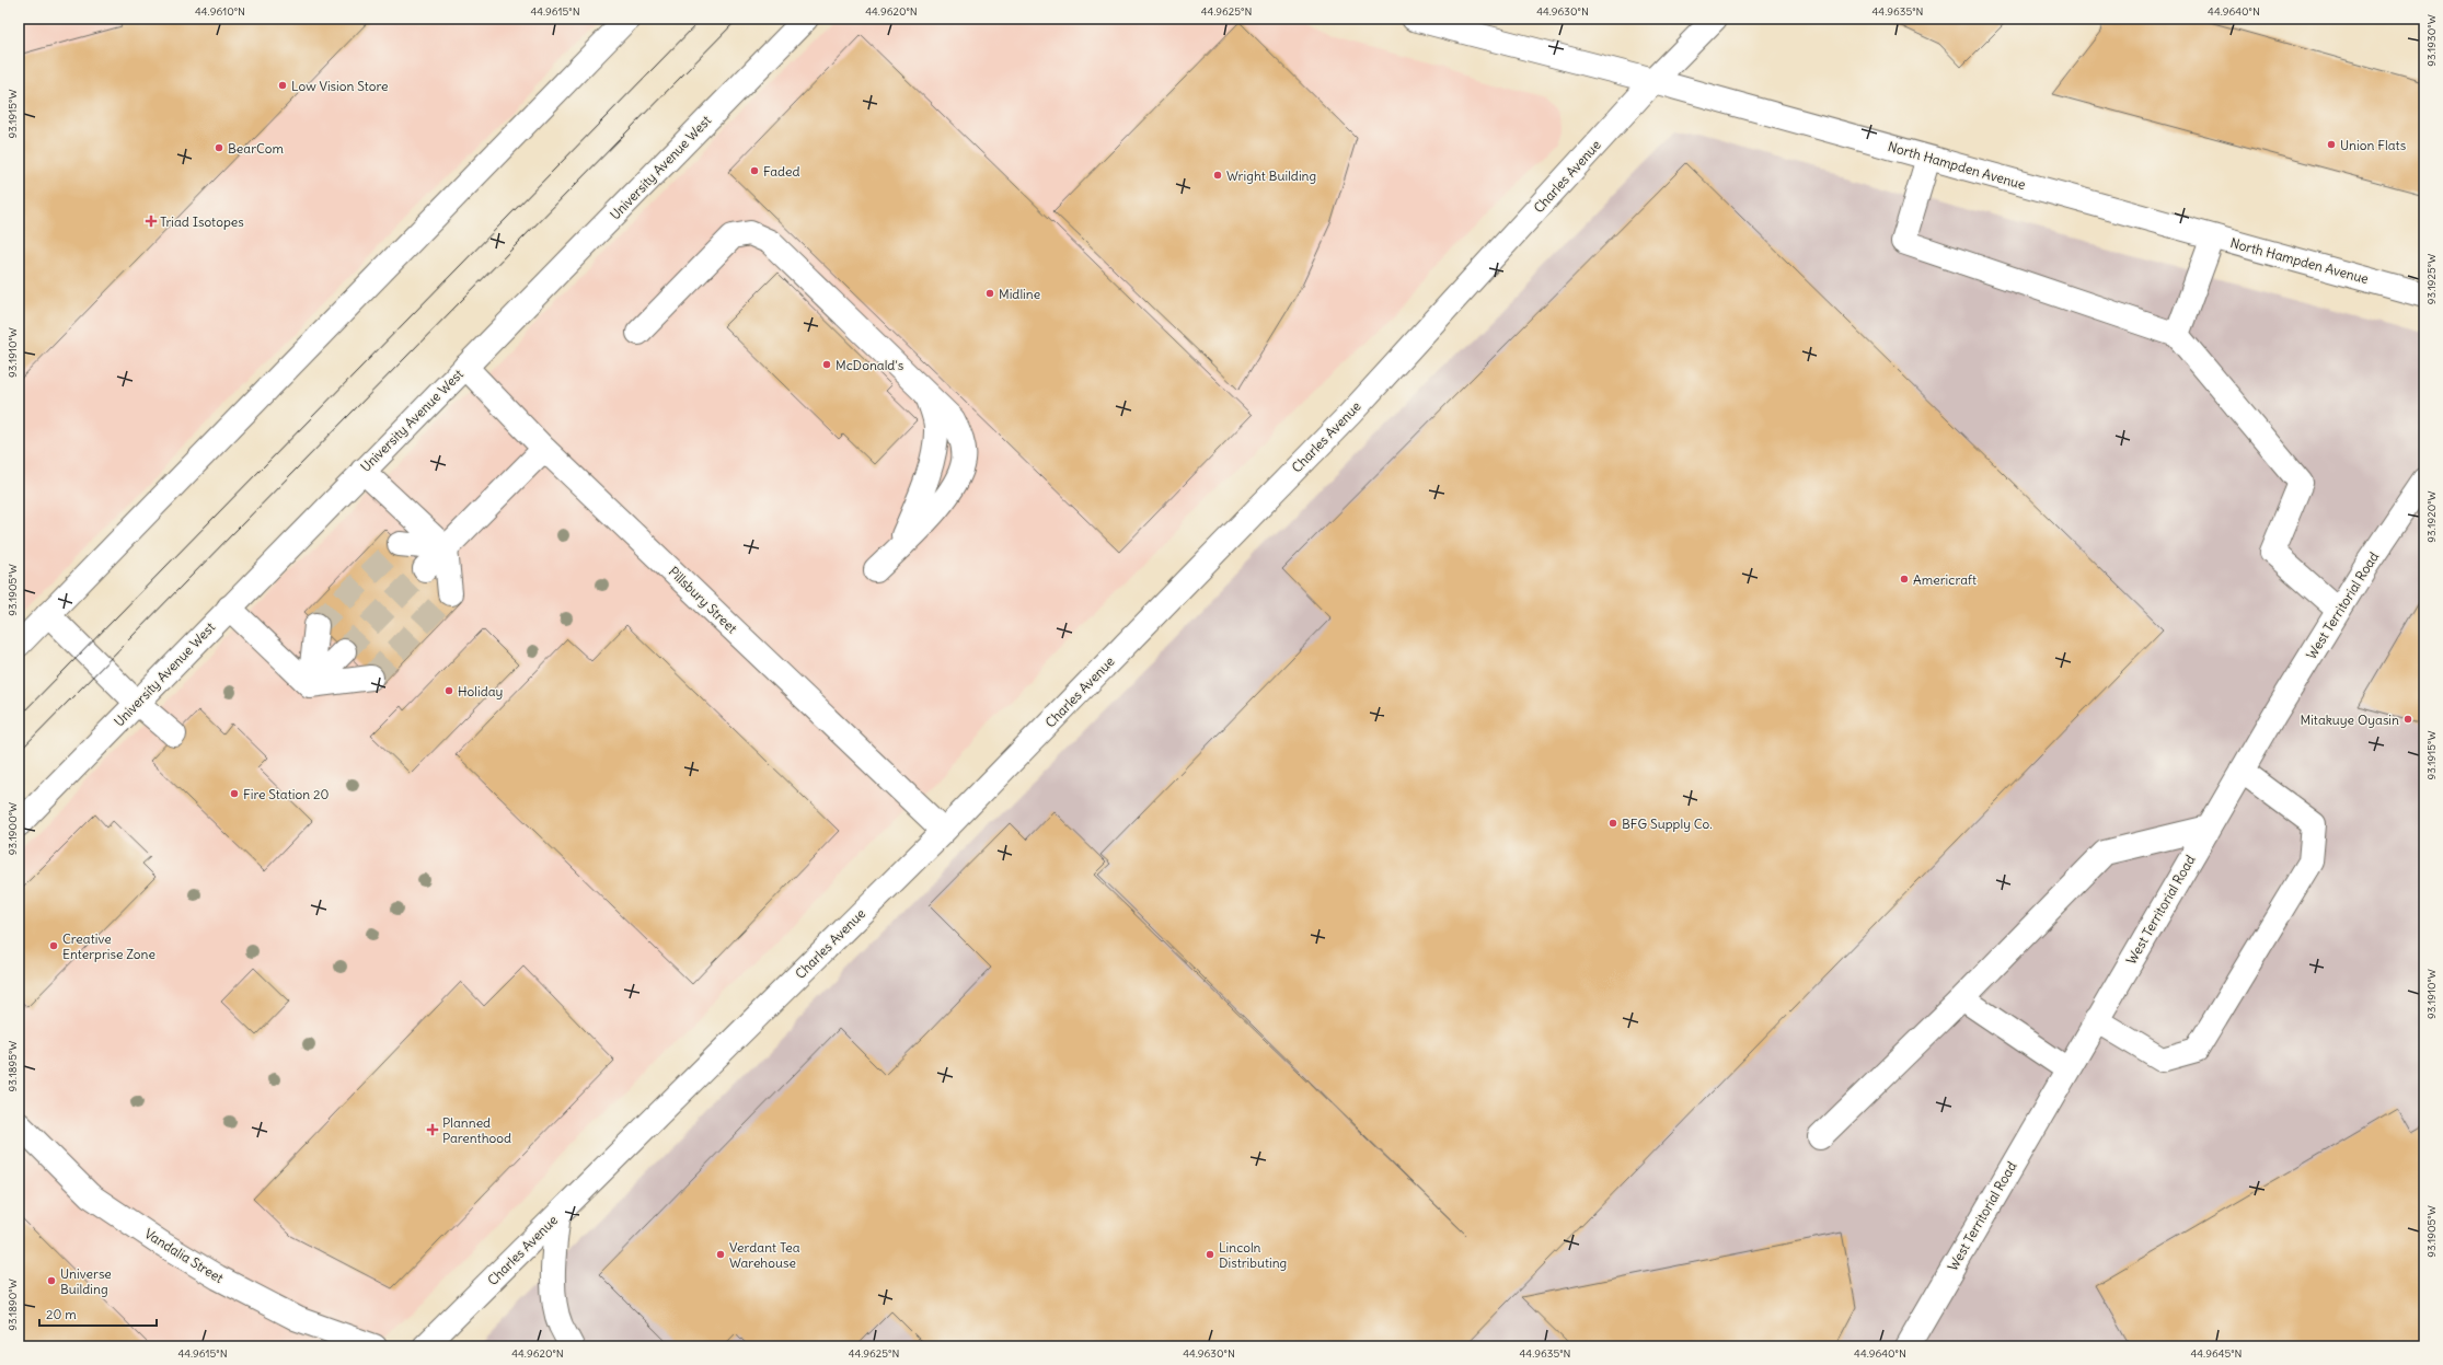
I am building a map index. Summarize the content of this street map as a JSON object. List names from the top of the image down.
{
  "streets": {
    "street": [
      "North Hampden Avenue",
      "University Avenue West",
      "Charles Avenue",
      "Pillsbury Street",
      "West Territorial Road",
      "Vandalia Street"
    ]
  },
  "crossings": [
    ["North Hampden Avenue", "Charles Avenue"],
    ["University Avenue West", "Pillsbury Street"],
    ["Charles Avenue", "Pillsbury Street"]
  ],
  "places": {
    "other": [
      "Low Vision Store",
      "Union Flats",
      "BearCom",
      "Faded",
      "Wright Building",
      "Midline",
      "McDonald's",
      "Americraft",
      "Holiday",
      "Mitakuye Oyasin",
      "Fire Station 20",
      "BFG Supply Co.",
      "Creative Enterprise Zone",
      "Verdant Tea Warehouse",
      "Lincoln Distributing",
      "Universe Building"
    ],
    "health": ["Triad Isotopes", "Planned Parenthood"]
  },
  "scale_bar": "20 m",
  "coordinates": [
    "44.9610°N",
    "44.9615°N",
    "44.9620°N",
    "44.9625°N",
    "44.9630°N",
    "44.9635°N",
    "44.9640°N",
    "93.1930°W",
    "93.1915°W",
    "93.1925°W",
    "93.1910°W",
    "93.1920°W",
    "93.1905°W",
    "93.1900°W",
    "93.1895°W",
    "93.1890°W",
    "44.9645°N"
  ]
}
